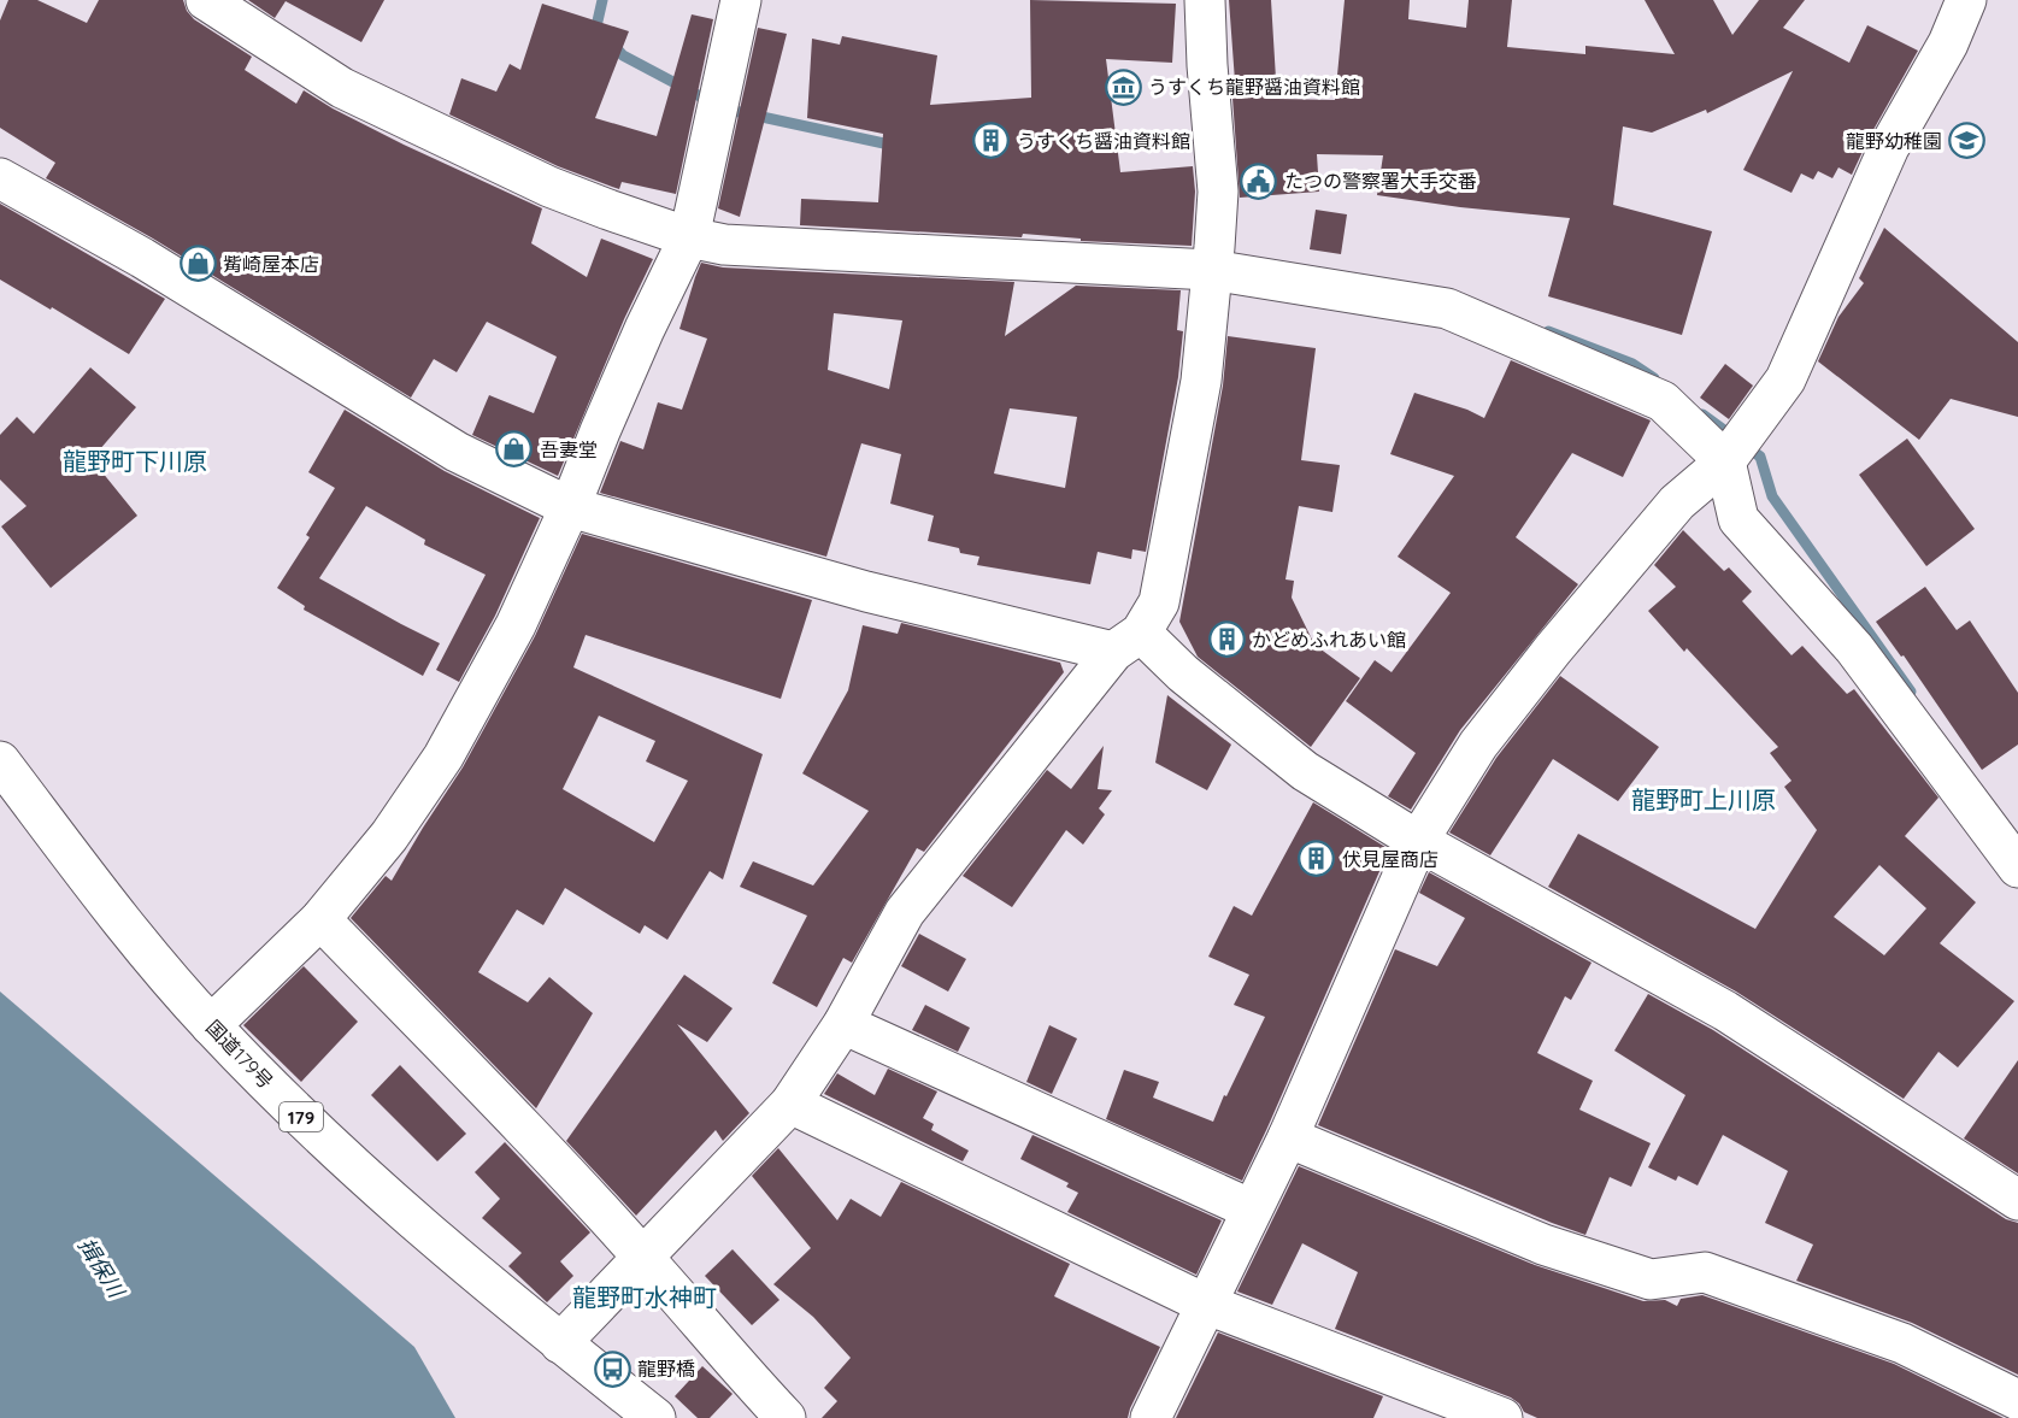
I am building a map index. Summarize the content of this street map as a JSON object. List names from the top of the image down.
{
  "streets": {
    "main road": ["国道179号", "179"]
  },
  "districts": ["龍野町下川原", "龍野町上川原", "龍野町水神町"],
  "water": ["揖保川"],
  "places": {
    "museum": ["うすくち龍野醤油資料館"],
    "building": ["うすくち醤油資料館", "かどめふれあい館", "伏見屋商店"],
    "school or university": ["龍野幼稚園"],
    "public building": ["たつの警察署大手交番"],
    "shop": ["觜崎屋本店", "吾妻堂"],
    "bus stop": ["龍野橋"]
  }
}
